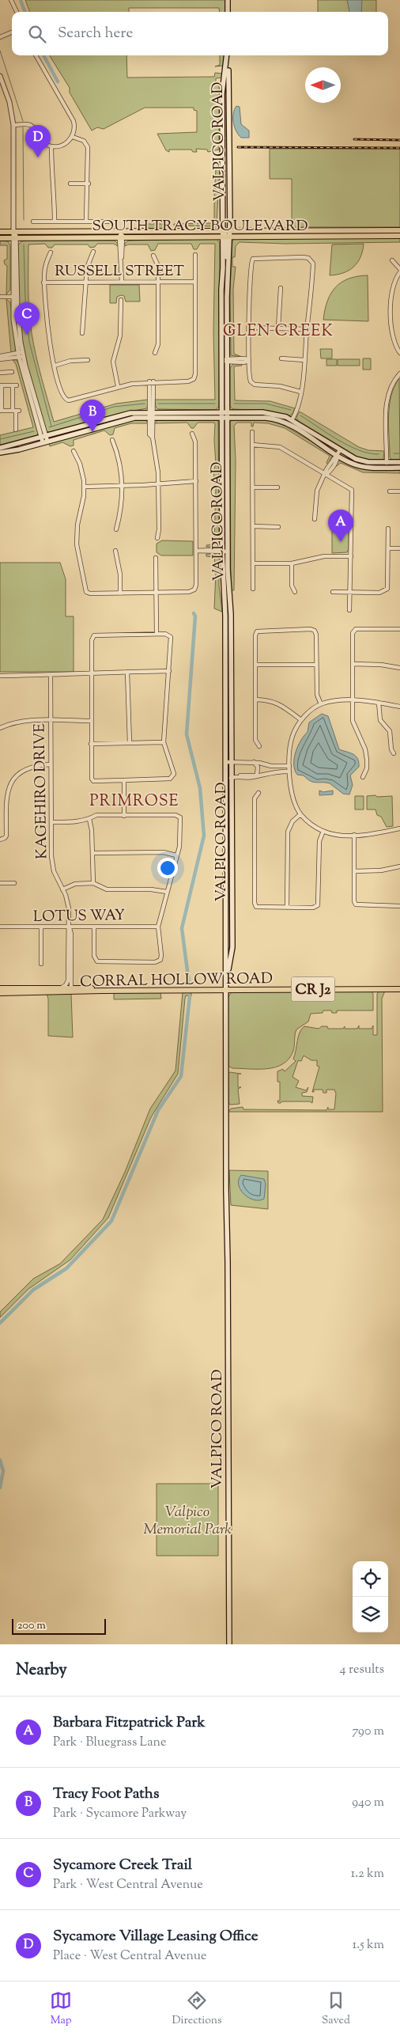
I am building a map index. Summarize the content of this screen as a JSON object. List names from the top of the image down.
{
  "streets": {
    "main road": [
      "VALPICO ROAD",
      "SOUTH TRACY BOULEVARD",
      "CORRAL HOLLOW ROAD",
      "CR J2"
    ],
    "street": ["RUSSELL STREET", "KAGEHIRO DRIVE", "LOTUS WAY"]
  },
  "crossings": [
    ["VALPICO ROAD", "SOUTH TRACY BOULEVARD"],
    ["VALPICO ROAD", "CORRAL HOLLOW ROAD"],
    ["KAGEHIRO DRIVE", "LOTUS WAY"]
  ],
  "districts": ["GLEN CREEK", "PRIMROSE"],
  "parks": ["Valpico Memorial Park"],
  "scale_bar": "200 m",
  "north": "left",
  "page": {
    "search": "Search here",
    "pins": [
      "D",
      "C",
      "B",
      "A"
    ],
    "scale": "200 m",
    "heading": ["Nearby", "4 results"],
    "list": [
      {
        "mark": "A",
        "name": "Barbara Fitzpatrick Park",
        "note": "Park · Bluegrass Lane",
        "value": "790 m"
      },
      {
        "mark": "B",
        "name": "Tracy Foot Paths",
        "note": "Park · Sycamore Parkway",
        "value": "940 m"
      },
      {
        "mark": "C",
        "name": "Sycamore Creek Trail",
        "note": "Park · West Central Avenue",
        "value": "1.2 km"
      },
      {
        "mark": "D",
        "name": "Sycamore Village Leasing Office",
        "note": "Place · West Central Avenue",
        "value": "1.5 km"
      }
    ],
    "nav": ["Map", "Directions", "Saved"]
  }
}
